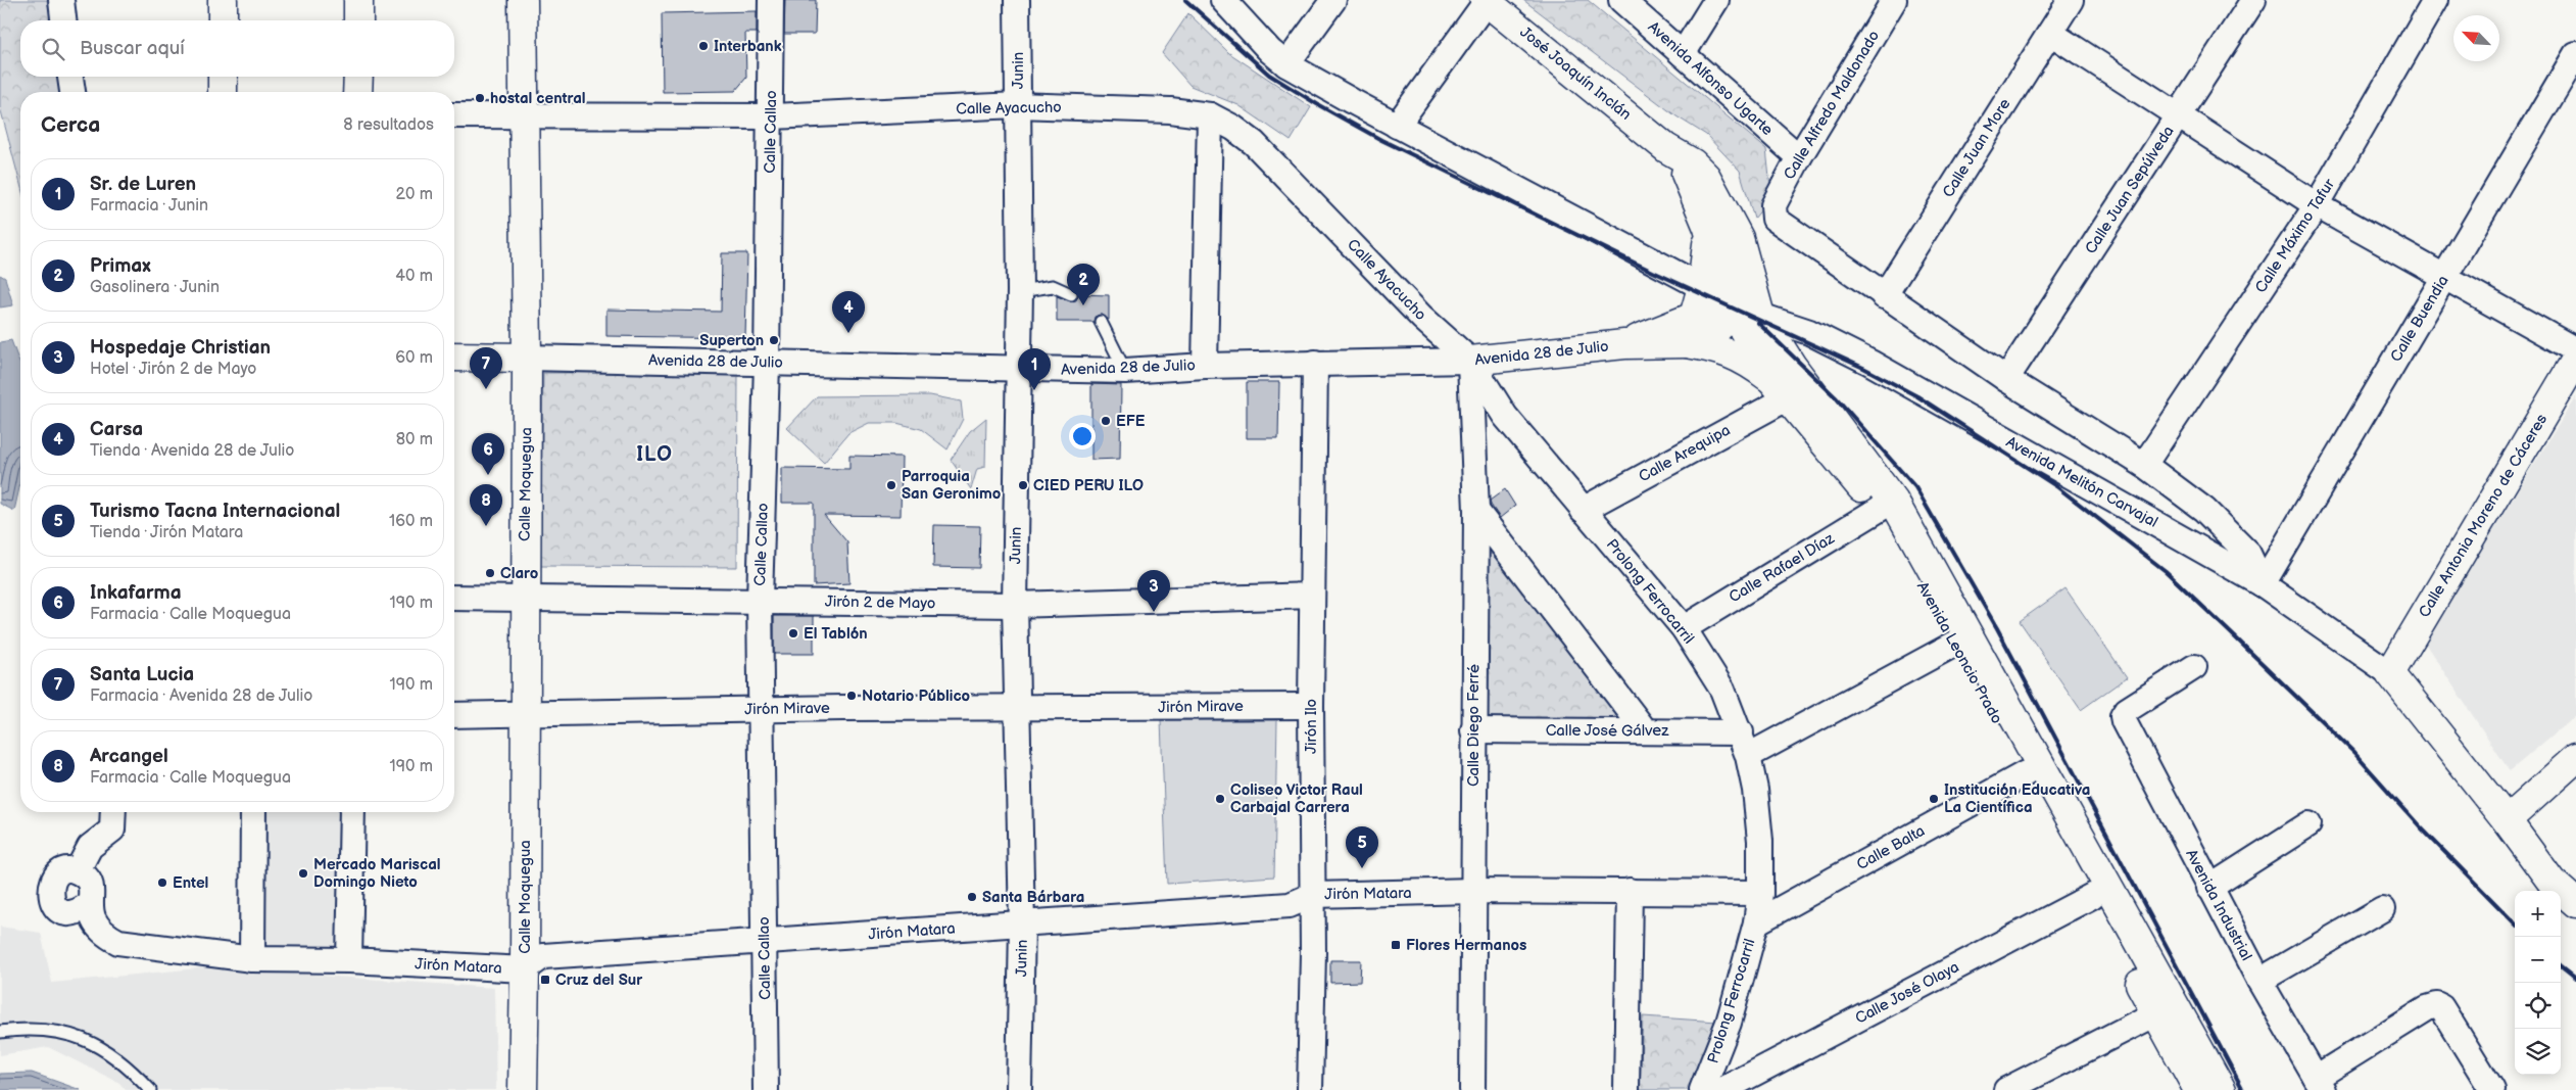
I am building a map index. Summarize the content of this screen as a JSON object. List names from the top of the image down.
{
  "streets": {
    "main road": [
      "José Joaquín Inclán",
      "Avenida 28 de Julio",
      "Calle Moquegua",
      "Calle Antonia Moreno de Cáceres",
      "Avenida Leoncio Prado"
    ],
    "street": [
      "Junin",
      "Avenida Alfonso Ugarte",
      "Calle Alfredo Maldonado",
      "Calle Ayacucho",
      "Calle Callao",
      "Calle Juan More",
      "Calle Juan Sepúlveda",
      "Calle Máximo Tafur",
      "Calle Buendia",
      "Calle Arequipa",
      "Avenida Melitón Carvajal",
      "Calle Rafael Díaz",
      "Prolong Ferrocarril",
      "Jirón 2 de Mayo",
      "Jirón Mirave",
      "Calle Diego Ferré",
      "Jirón Ilo",
      "Calle José Gálvez",
      "Calle Balta",
      "Jirón Matara",
      "Avenida Industrial",
      "Calle José Olaya"
    ]
  },
  "crossings": [
    ["Junin", "Calle Ayacucho"],
    ["Junin", "Avenida 28 de Julio"],
    ["Junin", "Jirón 2 de Mayo"],
    ["Junin", "Jirón Mirave"],
    ["Junin", "Jirón Matara"],
    ["José Joaquín Inclán", "Avenida 28 de Julio"],
    ["José Joaquín Inclán", "Avenida Melitón Carvajal"],
    ["José Joaquín Inclán", "Avenida Leoncio Prado"],
    ["Avenida Alfonso Ugarte", "Calle Alfredo Maldonado"],
    ["Calle Alfredo Maldonado", "Calle Juan More"],
    ["Calle Ayacucho", "Calle Callao"],
    ["Calle Ayacucho", "Avenida 28 de Julio"],
    ["Calle Ayacucho", "Calle Moquegua"],
    ["Calle Ayacucho", "Prolong Ferrocarril"],
    ["Calle Ayacucho", "Calle Diego Ferré"],
    ["Calle Callao", "Avenida 28 de Julio"],
    ["Calle Callao", "Jirón 2 de Mayo"],
    ["Calle Callao", "Jirón Mirave"],
    ["Calle Callao", "Jirón Matara"],
    ["Calle Buendia", "Avenida Melitón Carvajal"],
    ["Avenida 28 de Julio", "Avenida Melitón Carvajal"],
    ["Avenida 28 de Julio", "Calle Moquegua"],
    ["Avenida 28 de Julio", "Prolong Ferrocarril"],
    ["Avenida 28 de Julio", "Avenida Leoncio Prado"],
    ["Avenida 28 de Julio", "Calle Diego Ferré"],
    ["Avenida 28 de Julio", "Jirón Ilo"],
    ["Calle Arequipa", "Prolong Ferrocarril"],
    ["Calle Arequipa", "Avenida Leoncio Prado"],
    ["Avenida Melitón Carvajal", "Calle Antonia Moreno de Cáceres"],
    ["Avenida Melitón Carvajal", "Avenida Leoncio Prado"],
    ["Calle Moquegua", "Jirón 2 de Mayo"],
    ["Calle Moquegua", "Jirón Mirave"],
    ["Calle Moquegua", "Jirón Matara"],
    ["Calle Rafael Díaz", "Prolong Ferrocarril"],
    ["Calle Rafael Díaz", "Avenida Leoncio Prado"],
    ["Prolong Ferrocarril", "Calle Diego Ferré"],
    ["Prolong Ferrocarril", "Calle José Gálvez"],
    ["Prolong Ferrocarril", "Calle Balta"],
    ["Prolong Ferrocarril", "Jirón Matara"],
    ["Jirón 2 de Mayo", "Jirón Ilo"],
    ["Avenida Leoncio Prado", "Calle Balta"],
    ["Avenida Leoncio Prado", "Calle José Olaya"],
    ["Jirón Mirave", "Jirón Ilo"],
    ["Calle Diego Ferré", "Calle José Gálvez"],
    ["Calle Diego Ferré", "Jirón Matara"],
    ["Jirón Ilo", "Jirón Matara"]
  ],
  "districts": ["ILO"],
  "places": {
    "other": [
      "Interbank",
      "hostal central",
      "Superton",
      "EFE",
      "Parroquia San Geronimo",
      "CIED PERU ILO",
      "Claro",
      "El Tablón",
      "Notario Público",
      "Coliseo Victor Raul Carbajal Carrera",
      "Institución Educativa La Científica",
      "Mercado Mariscal Domingo Nieto",
      "Entel",
      "Santa Bárbara"
    ],
    "transit": ["Flores Hermanos", "Cruz del Sur"]
  },
  "north": "top left",
  "page": {
    "search": "Buscar aquí",
    "heading": ["Cerca", "8 resultados"],
    "list": [
      {
        "mark": "1",
        "name": "Sr. de Luren",
        "note": "Farmacia · Junin",
        "value": "20 m"
      },
      {
        "mark": "2",
        "name": "Primax",
        "note": "Gasolinera · Junin",
        "value": "40 m"
      },
      {
        "mark": "3",
        "name": "Hospedaje Christian",
        "note": "Hotel · Jirón 2 de Mayo",
        "value": "60 m"
      },
      {
        "mark": "4",
        "name": "Carsa",
        "note": "Tienda · Avenida 28 de Julio",
        "value": "80 m"
      },
      {
        "mark": "5",
        "name": "Turismo Tacna Internacional",
        "note": "Tienda · Jirón Matara",
        "value": "160 m"
      },
      {
        "mark": "6",
        "name": "Inkafarma",
        "note": "Farmacia · Calle Moquegua",
        "value": "190 m"
      },
      {
        "mark": "7",
        "name": "Santa Lucia",
        "note": "Farmacia · Avenida 28 de Julio",
        "value": "190 m"
      },
      {
        "mark": "8",
        "name": "Arcangel",
        "note": "Farmacia · Calle Moquegua",
        "value": "190 m"
      }
    ],
    "pins": [
      "2",
      "4",
      "7",
      "1",
      "6",
      "8",
      "3",
      "5"
    ],
    "map_buttons": ["+", "−"]
  }
}
